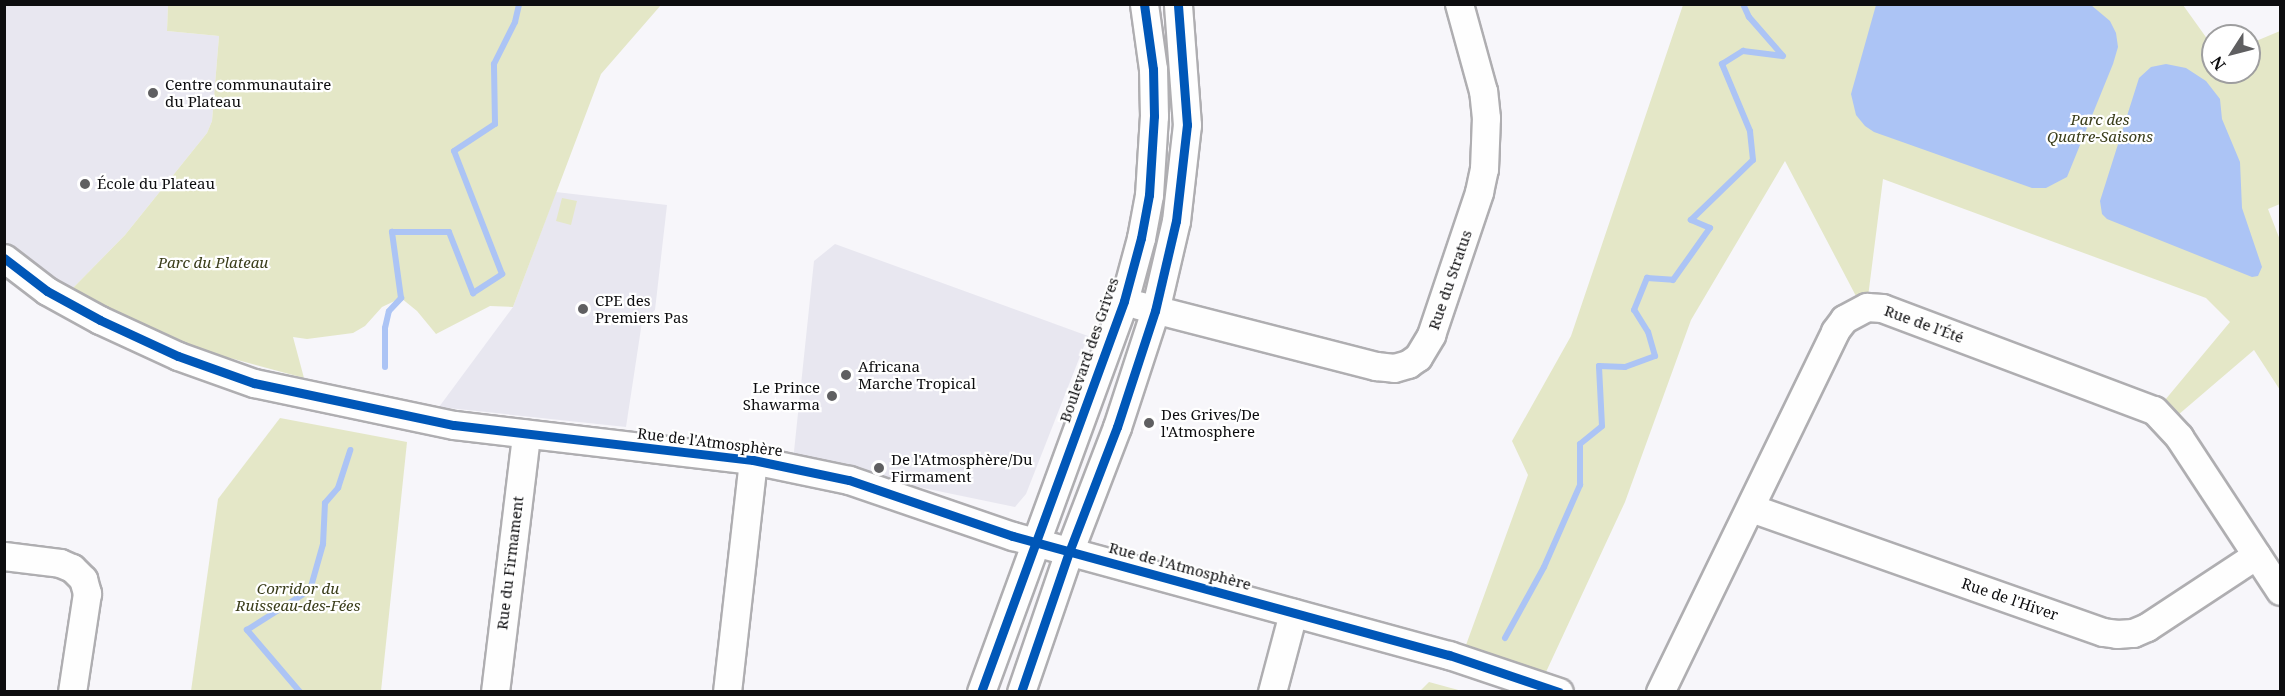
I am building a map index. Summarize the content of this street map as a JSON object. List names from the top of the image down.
{
  "streets": {
    "street": [
      "Rue du Stratus",
      "Rue de l'Été",
      "Boulevard des Grives",
      "Rue de l'Atmosphère",
      "Rue du Firmament",
      "Rue de l'Hiver"
    ]
  },
  "crossings": [
    ["Rue du Stratus", "Boulevard des Grives"],
    ["Rue de l'Été", "Rue de l'Hiver"],
    ["Boulevard des Grives", "Rue de l'Atmosphère"],
    ["Rue de l'Atmosphère", "Rue du Firmament"]
  ],
  "parks": ["Parc des Quatre-Saisons", "Parc du Plateau", "Corridor du Ruisseau-des-Fées"],
  "places": [
    "Centre communautaire du Plateau",
    "École du Plateau",
    "CPE des Premiers Pas",
    "Africana Marche Tropical",
    "Le Prince Shawarma",
    "Des Grives/De l'Atmosphere",
    "De l'Atmosphère/Du Firmament"
  ],
  "north": "bottom left"
}
